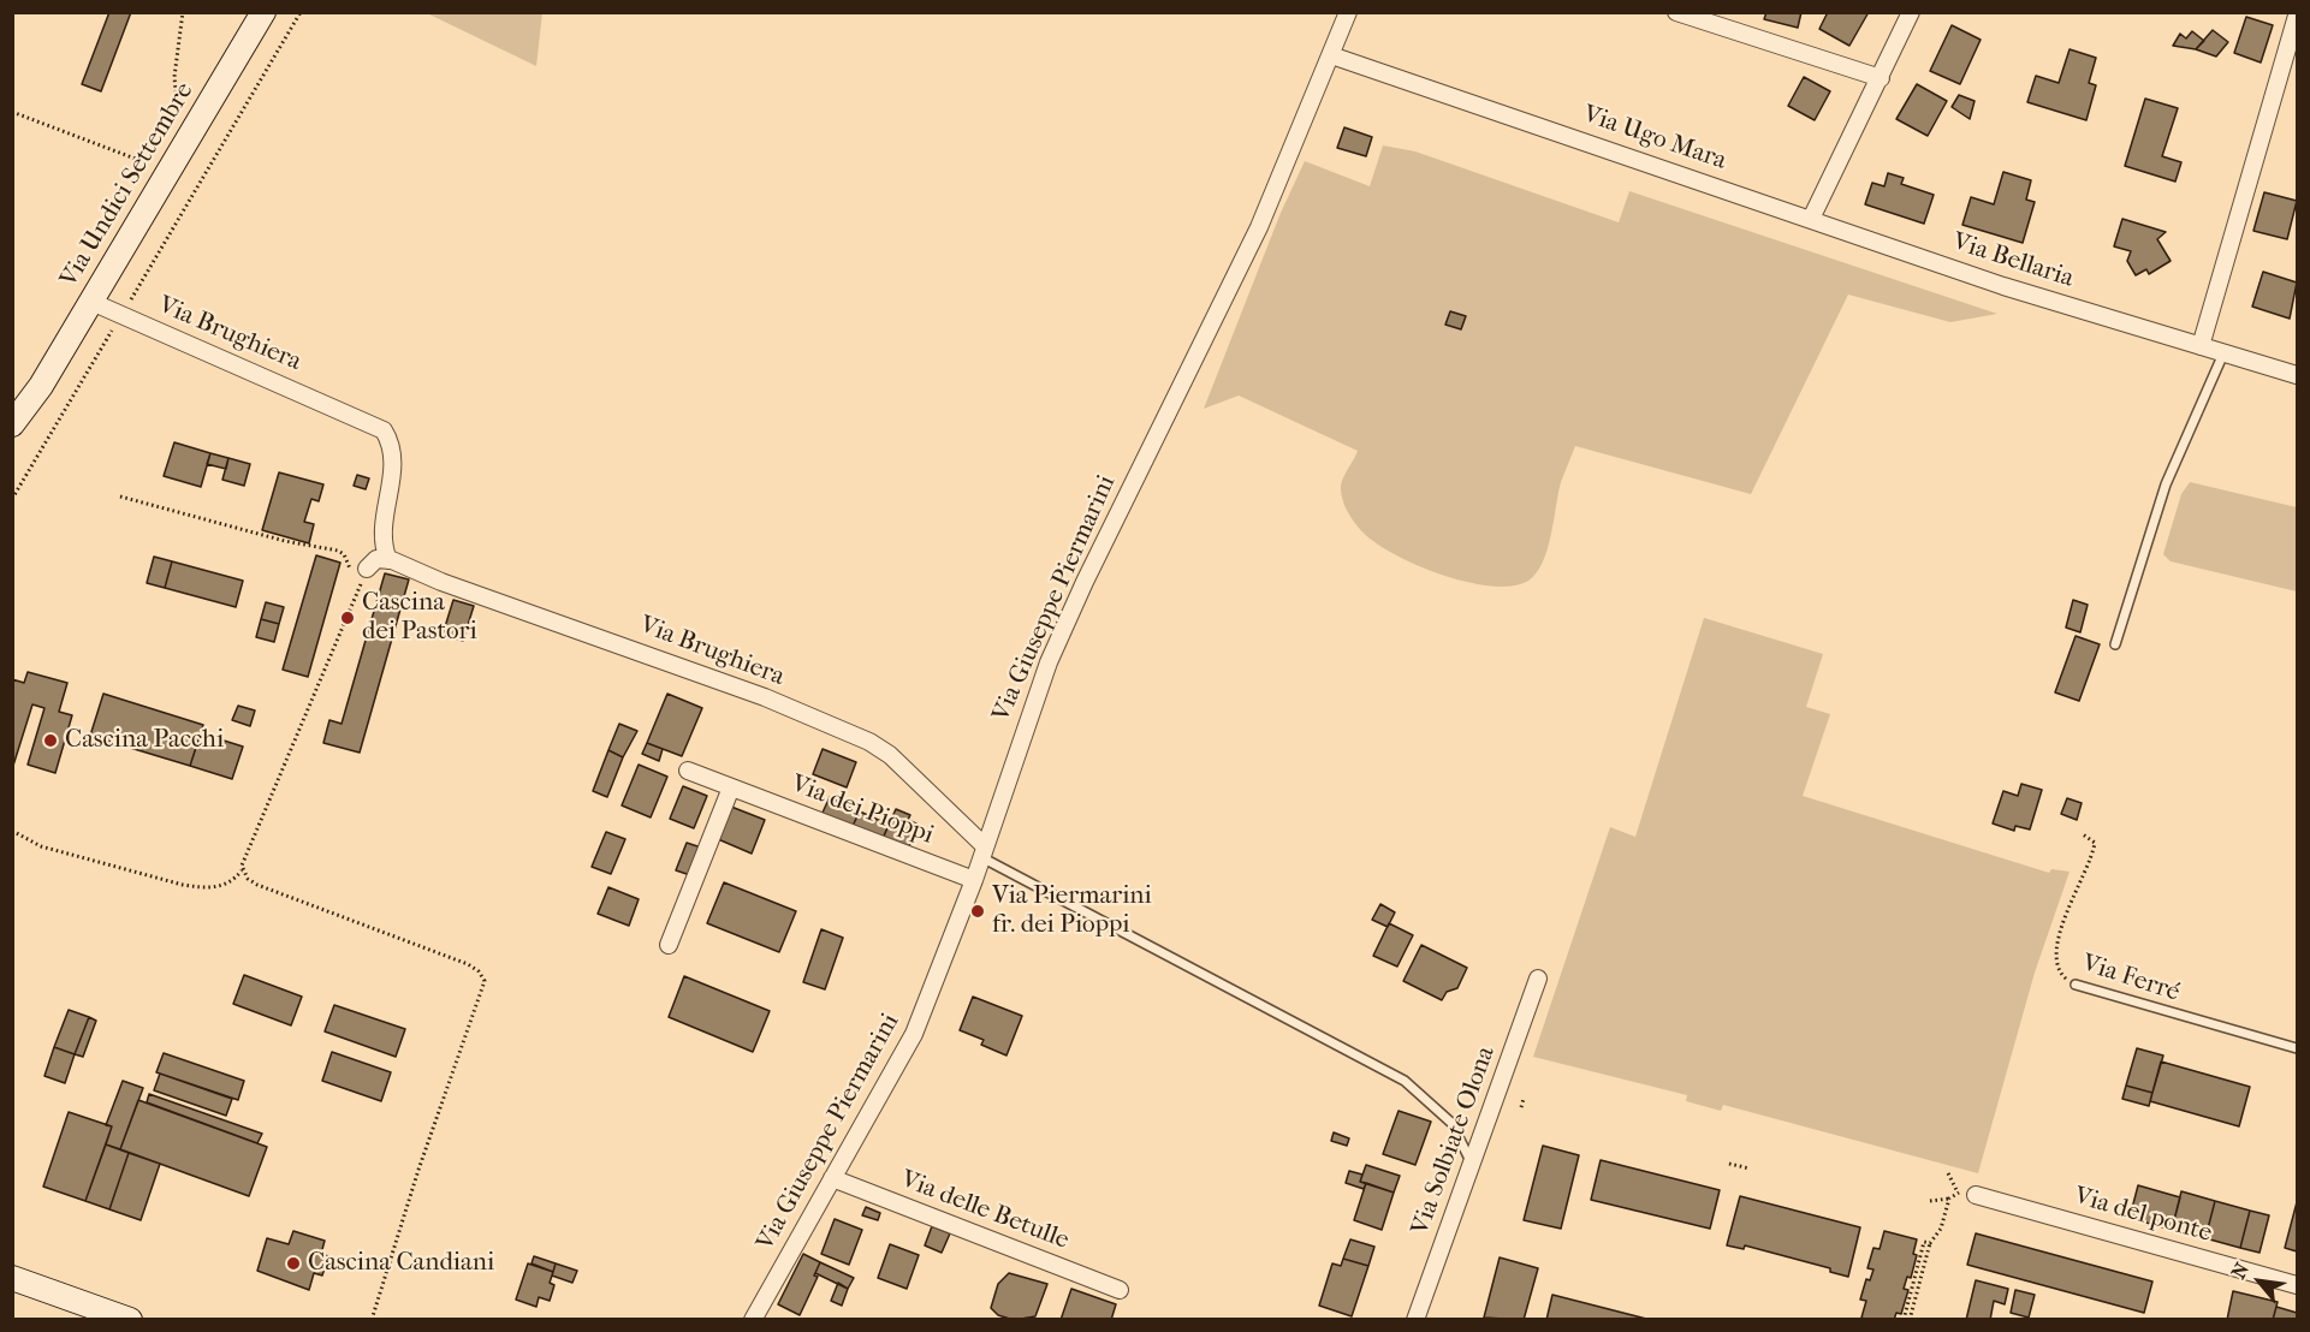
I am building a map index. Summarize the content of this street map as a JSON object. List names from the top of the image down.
{
  "streets": {
    "street": [
      "Via Ugo Mara",
      "Via Undici Settembre",
      "Via Bellaria",
      "Via Brughiera",
      "Via Giuseppe Piermarini",
      "Via dei Pioppi",
      "Via Solbiate Olona",
      "Via delle Betulle",
      "Via del ponte"
    ],
    "lane": ["Via Ferré"]
  },
  "crossings": [
    ["Via Ugo Mara", "Via Bellaria"],
    ["Via Ugo Mara", "Via Giuseppe Piermarini"],
    ["Via Undici Settembre", "Via Brughiera"],
    ["Via Brughiera", "Via Giuseppe Piermarini"],
    ["Via Giuseppe Piermarini", "Via dei Pioppi"],
    ["Via Giuseppe Piermarini", "Via delle Betulle"]
  ],
  "places": [
    "Cascina dei Pastori",
    "Cascina Pacchi",
    "Via Piermarini fr. dei Pioppi",
    "Cascina Candiani"
  ],
  "north": "top left"
}
